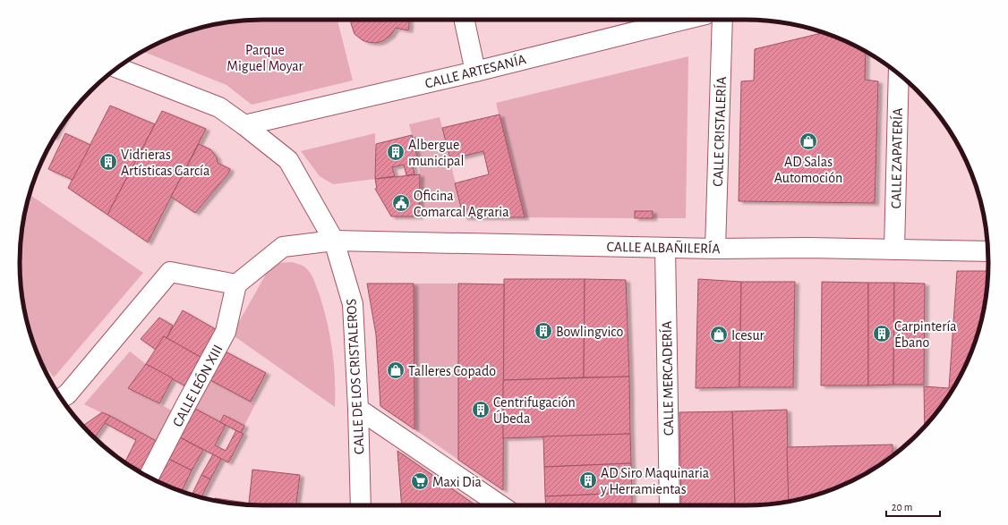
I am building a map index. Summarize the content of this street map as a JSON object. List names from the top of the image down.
{
  "streets": {
    "street": [
      "CALLE ARTESANÍA",
      "CALLE CRISTALERÍA",
      "CALLE ZAPATERÍA",
      "CALLE ALBAÑILERÍA",
      "CALLE DE LOS CRISTALEROS",
      "CALLE MERCADERÍA",
      "CALLE LEÓN XIII"
    ]
  },
  "crossings": [
    ["CALLE ARTESANÍA", "CALLE DE LOS CRISTALEROS"],
    ["CALLE CRISTALERÍA", "CALLE ALBAÑILERÍA"],
    ["CALLE ZAPATERÍA", "CALLE ALBAÑILERÍA"],
    ["CALLE ALBAÑILERÍA", "CALLE DE LOS CRISTALEROS"],
    ["CALLE ALBAÑILERÍA", "CALLE MERCADERÍA"],
    ["CALLE ALBAÑILERÍA", "CALLE LEÓN XIII"]
  ],
  "parks": ["Parque Miguel Moyar"],
  "places": {
    "shop": ["AD Salas Automoción", "Icesur", "Talleres Copado"],
    "building": [
      "Albergue municipal",
      "Vidrieras Artísticas García",
      "Bowlingvico",
      "Carpintería Ébano",
      "Centrifugación Úbeda",
      "AD Siro Maquinaria y Herramientas"
    ],
    "public building": ["Oficina Comarcal Agraria"],
    "supermarket": ["Maxi Dia"]
  },
  "scale_bar": "20 m"
}
